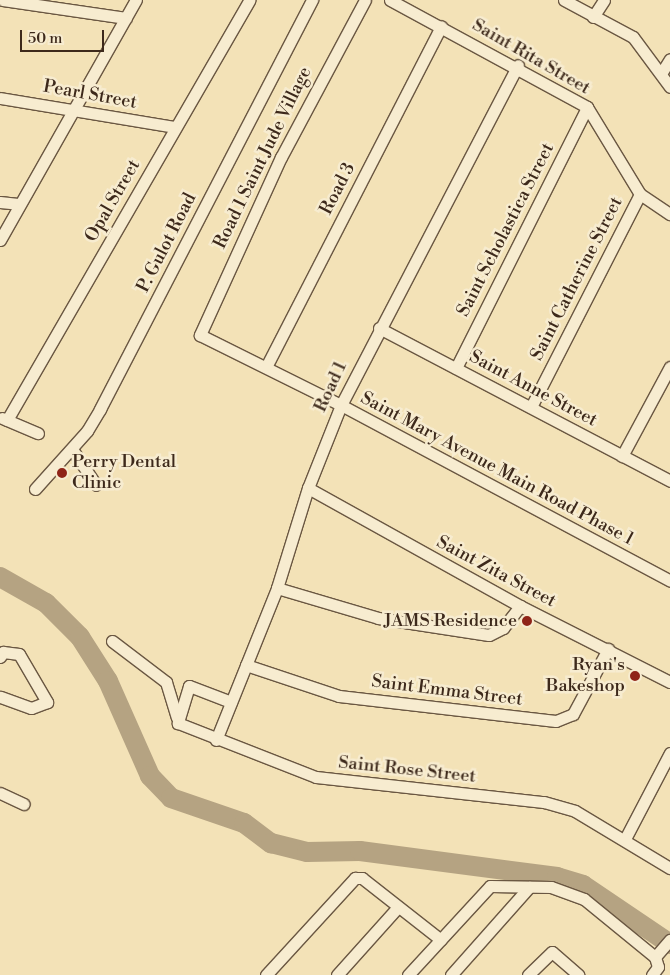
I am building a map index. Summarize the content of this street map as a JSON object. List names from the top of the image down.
{
  "streets": {
    "street": [
      "Saint Rita Street",
      "Pearl Street",
      "Road 1 Saint Jude Village",
      "Road 3",
      "Opal Street",
      "Saint Scholastica Street",
      "P. Gulot Road",
      "Saint Catherine Street",
      "Road 1",
      "Saint Anne Street",
      "Saint Mary Avenue Main Road Phase 1",
      "Saint Zita Street",
      "Saint Emma Street",
      "Saint Rose Street"
    ]
  },
  "crossings": [
    ["Saint Rita Street", "Road 3"],
    ["Saint Rita Street", "Saint Scholastica Street"],
    ["Saint Rita Street", "Saint Catherine Street"],
    ["Saint Rita Street", "Road 1"],
    ["Pearl Street", "Opal Street"],
    ["Road 1 Saint Jude Village", "Saint Mary Avenue Main Road Phase 1"],
    ["Road 3", "Saint Mary Avenue Main Road Phase 1"],
    ["Saint Scholastica Street", "Saint Anne Street"],
    ["Saint Catherine Street", "Saint Anne Street"],
    ["Road 1", "Saint Anne Street"],
    ["Road 1", "Saint Mary Avenue Main Road Phase 1"],
    ["Road 1", "Saint Zita Street"],
    ["Road 1", "Saint Emma Street"],
    ["Road 1", "Saint Rose Street"],
    ["Saint Zita Street", "Saint Emma Street"]
  ],
  "places": ["Perry Dental Clinic", "JAMS Residence", "Ryan's Bakeshop"],
  "scale_bar": "50 m"
}
